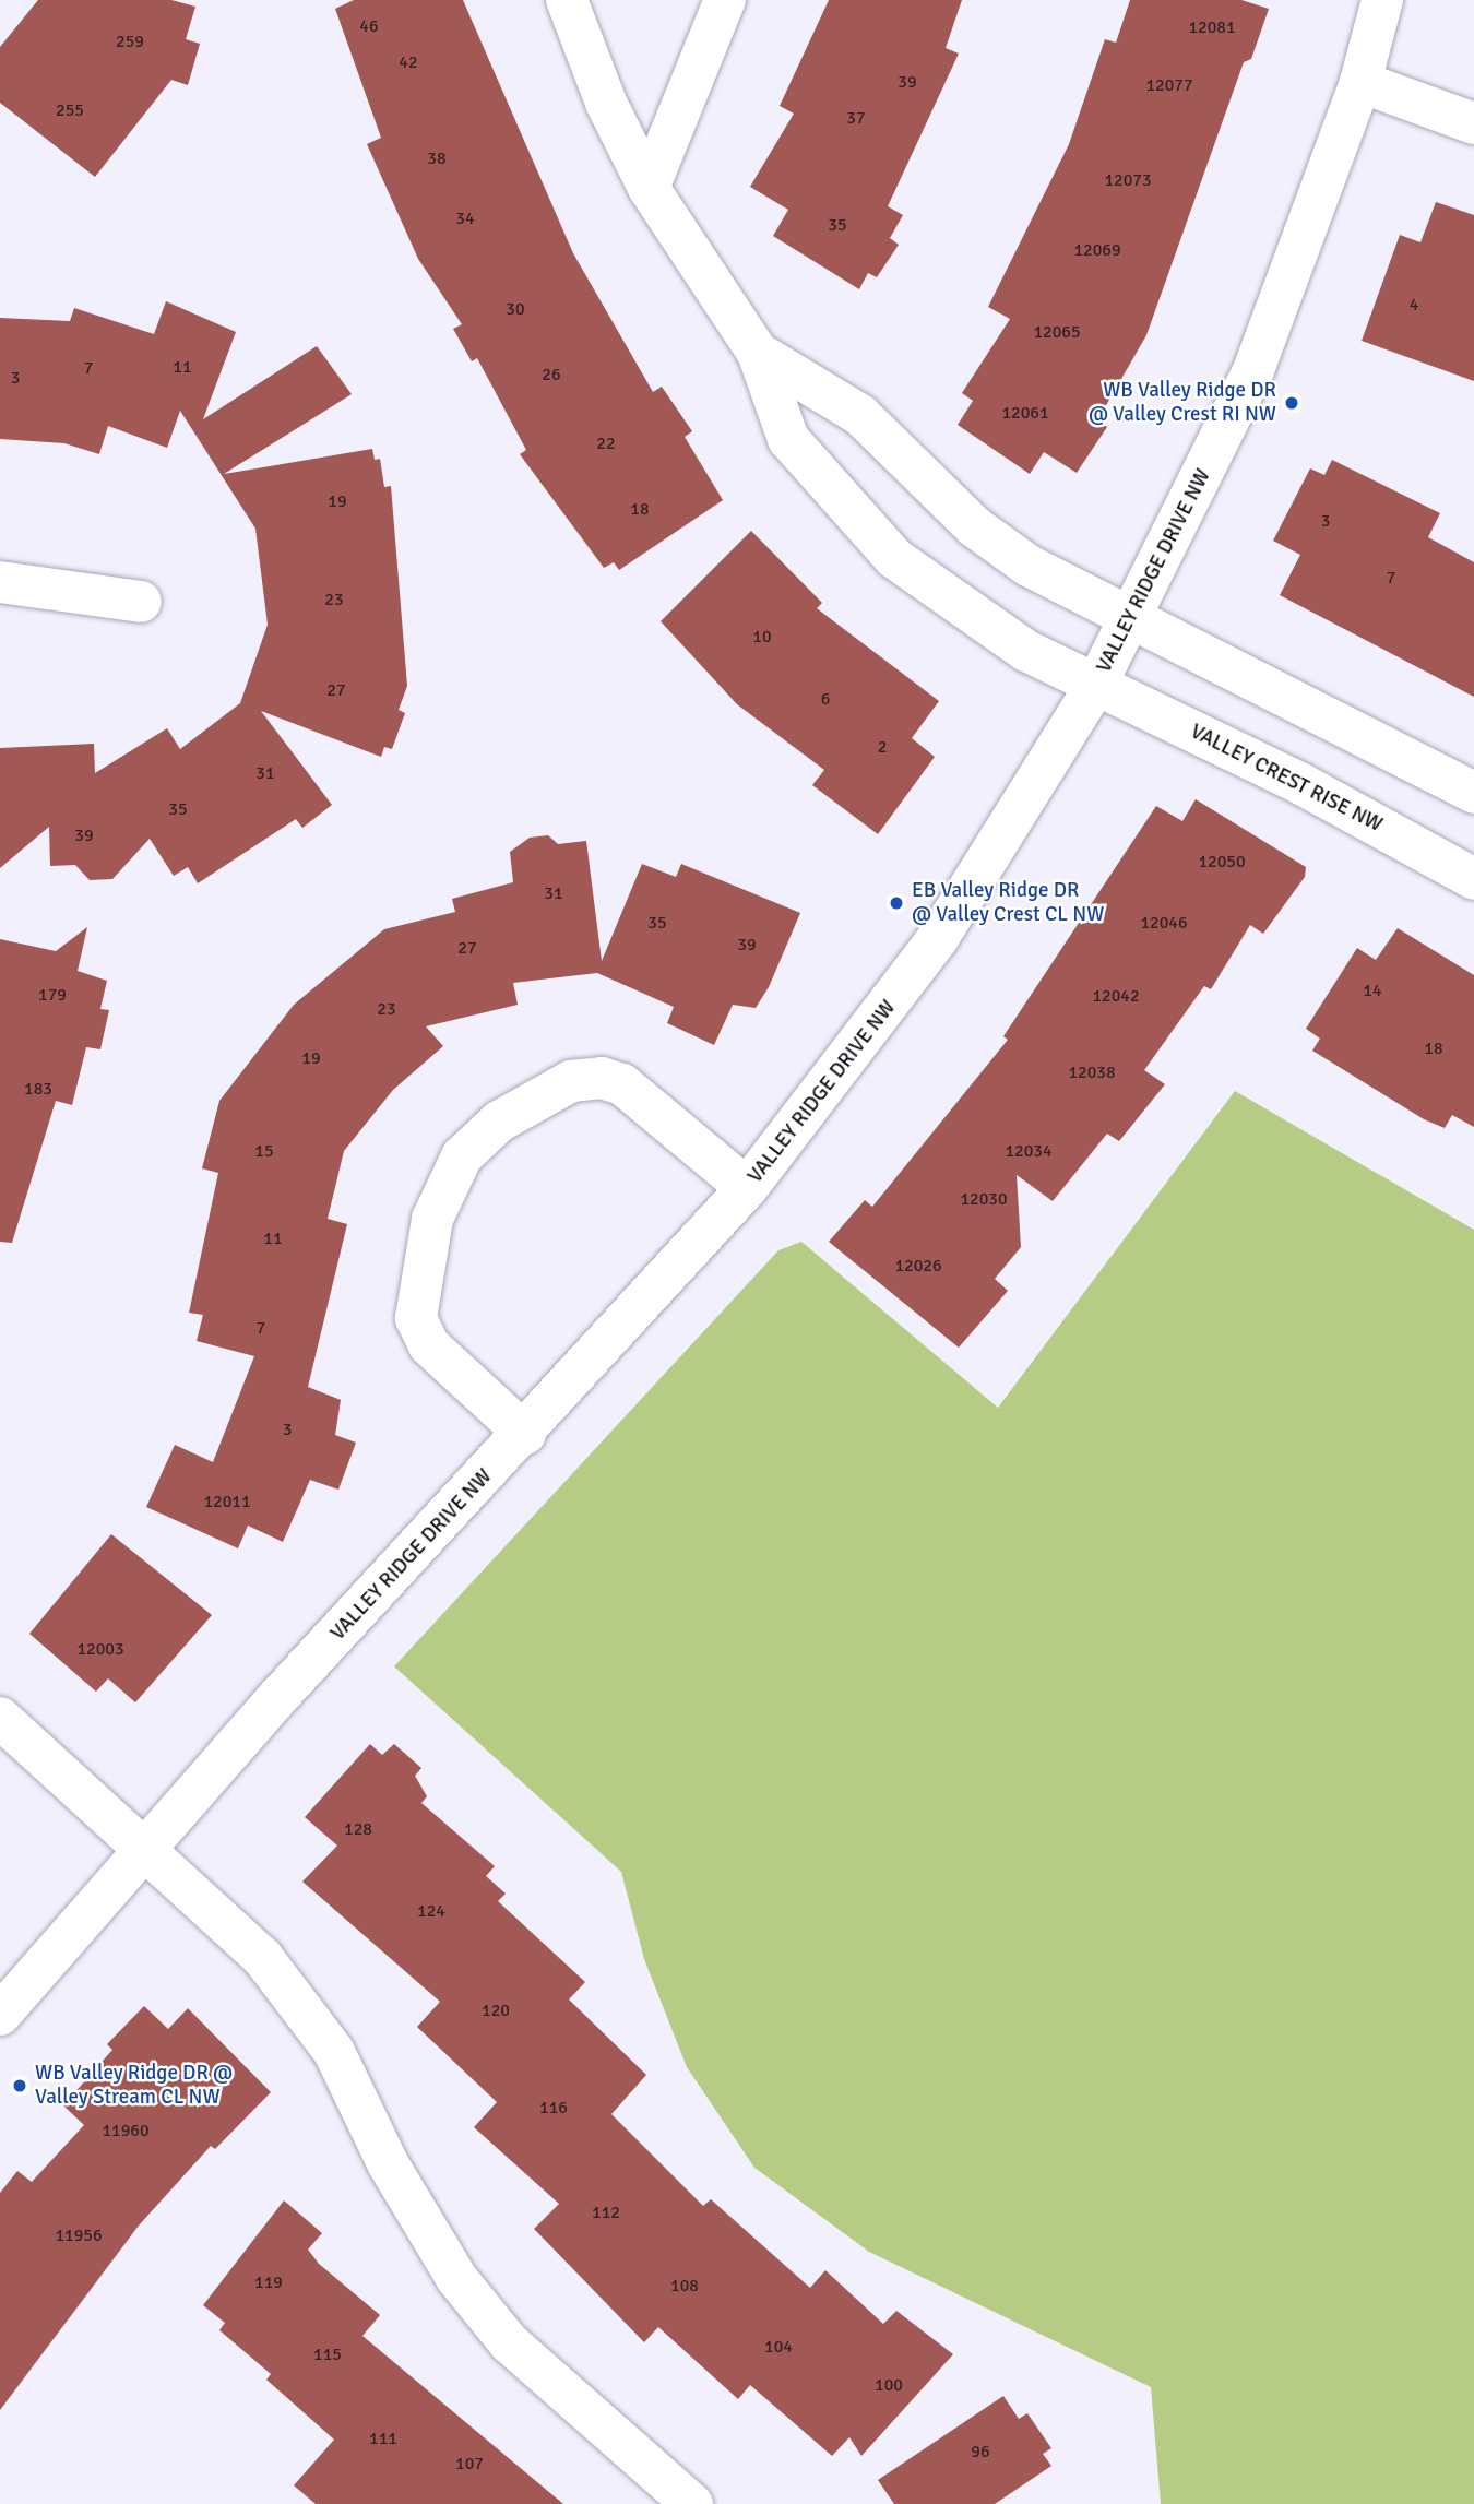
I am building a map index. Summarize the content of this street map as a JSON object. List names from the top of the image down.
{
  "streets": {
    "street": ["VALLEY RIDGE DRIVE NW", "VALLEY CREST RISE NW"]
  },
  "crossings": [
    ["VALLEY RIDGE DRIVE NW", "VALLEY CREST RISE NW"]
  ],
  "places": ["WB Valley Ridge DR @ Valley Crest RI NW", "EB Valley Ridge DR @ Valley Crest CL NW", "WB Valley Ridge DR @ Valley Stream CL NW"],
  "house_numbers": [
    "46",
    "12081",
    "259",
    "42",
    "39",
    "12077",
    "255",
    "37",
    "38",
    "12073",
    "34",
    "35",
    "12069",
    "4",
    "30",
    "12065",
    "11",
    "7",
    "26",
    "3",
    "12061",
    "22",
    "19",
    "18",
    "3",
    "7",
    "23",
    "10",
    "27",
    "6",
    "2",
    "31",
    "35",
    "39",
    "12050",
    "31",
    "35",
    "12046",
    "39",
    "27",
    "14",
    "179",
    "12042",
    "23",
    "18",
    "19",
    "12038",
    "183",
    "15",
    "12034",
    "12030",
    "11",
    "12026",
    "7",
    "3",
    "12011",
    "12003",
    "128",
    "124",
    "120",
    "116",
    "11960",
    "112",
    "11956",
    "119",
    "108",
    "104",
    "115",
    "100",
    "111",
    "96",
    "107"
  ]
}
